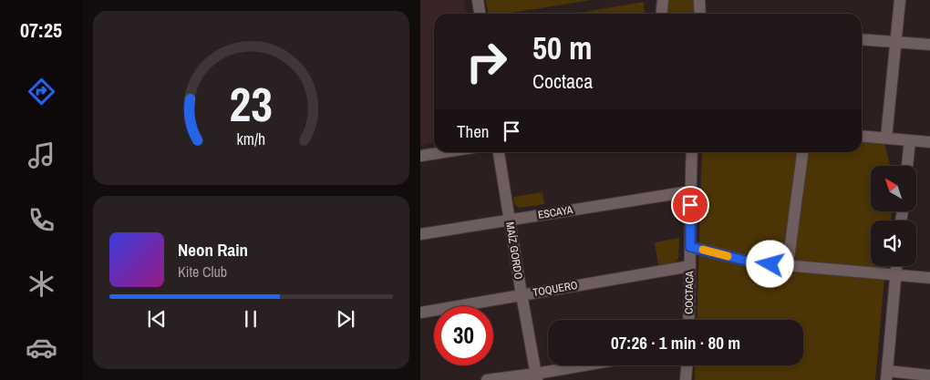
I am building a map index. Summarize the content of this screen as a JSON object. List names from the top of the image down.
{
  "streets": {
    "street": [
      "ESCAYA",
      "MAÍZ GORDO",
      "TOQUERO",
      "COCTACA"
    ]
  },
  "crossings": [
    ["ESCAYA", "MAÍZ GORDO"],
    ["ESCAYA", "COCTACA"],
    ["MAÍZ GORDO", "TOQUERO"],
    ["TOQUERO", "COCTACA"]
  ],
  "north": "top left",
  "page": {
    "tabs": "07:25",
    "turn": ["50 m", "Coctaca"],
    "then": "Then",
    "song": ["Neon Rain", "Kite Club"],
    "limit": "30",
    "trip": "07:26 · 1 min · 80 m",
    "gauge": ["23", "km/h"]
  }
}
